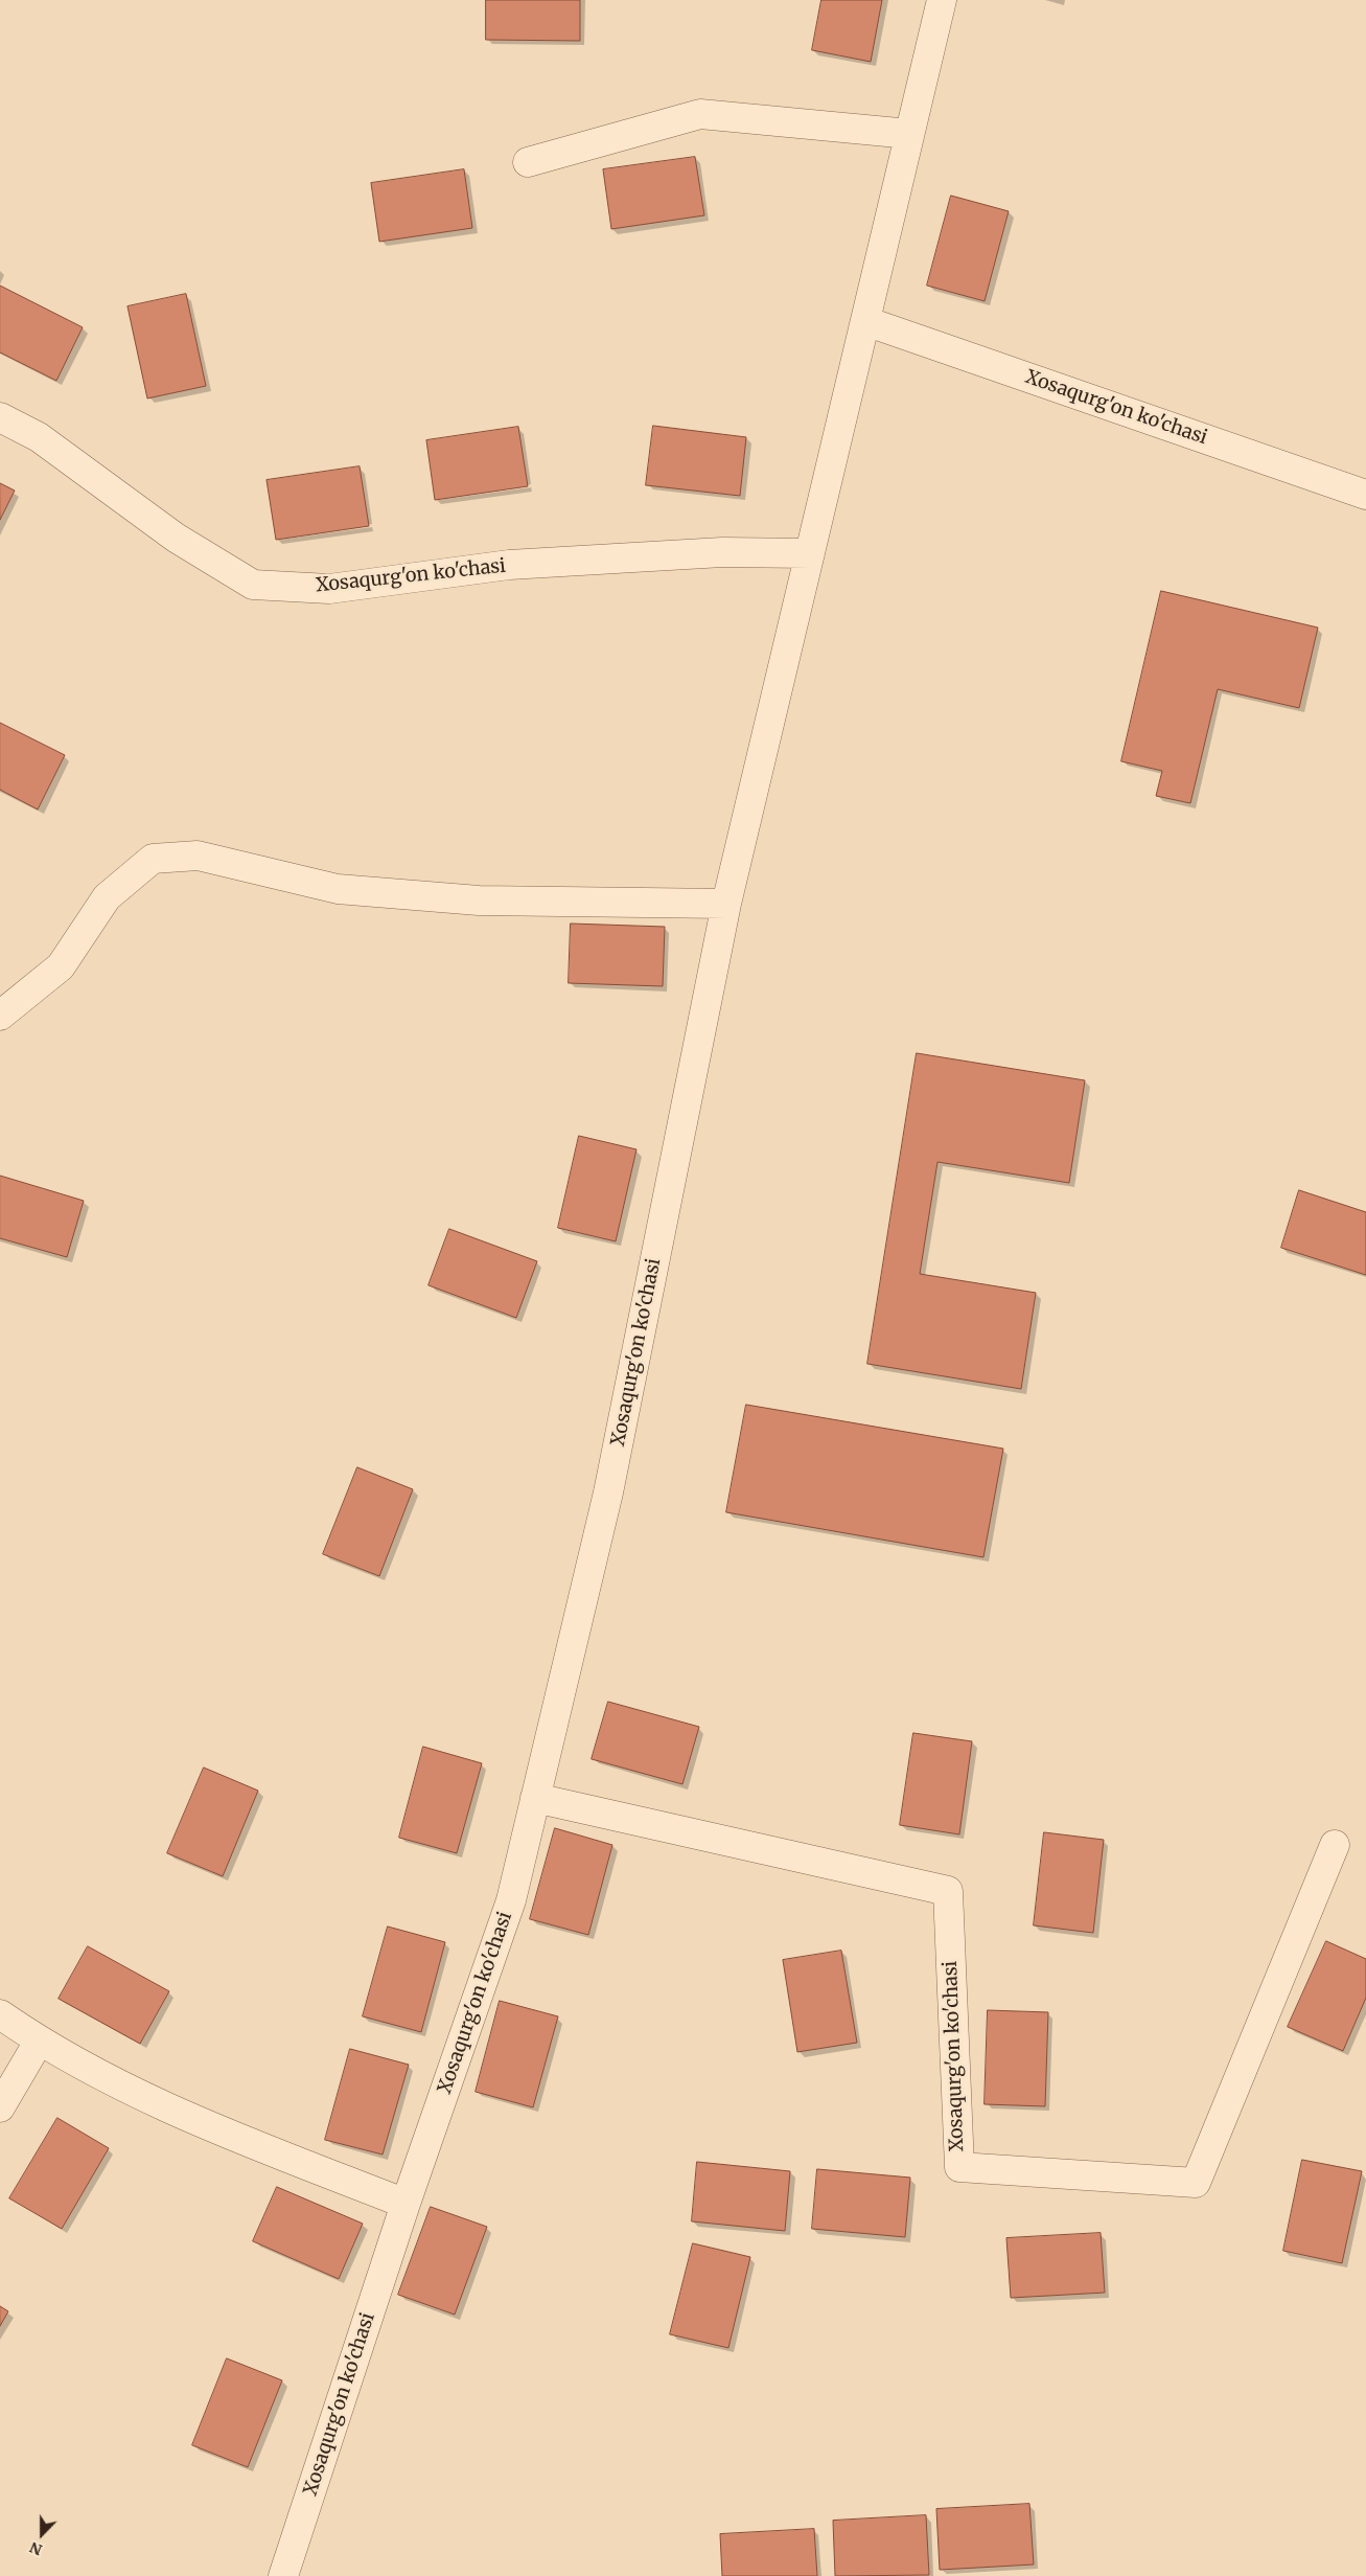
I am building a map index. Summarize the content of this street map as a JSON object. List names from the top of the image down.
{
  "streets": {
    "street": ["Xosaqurg'on ko'chasi"]
  },
  "north": "bottom"
}
